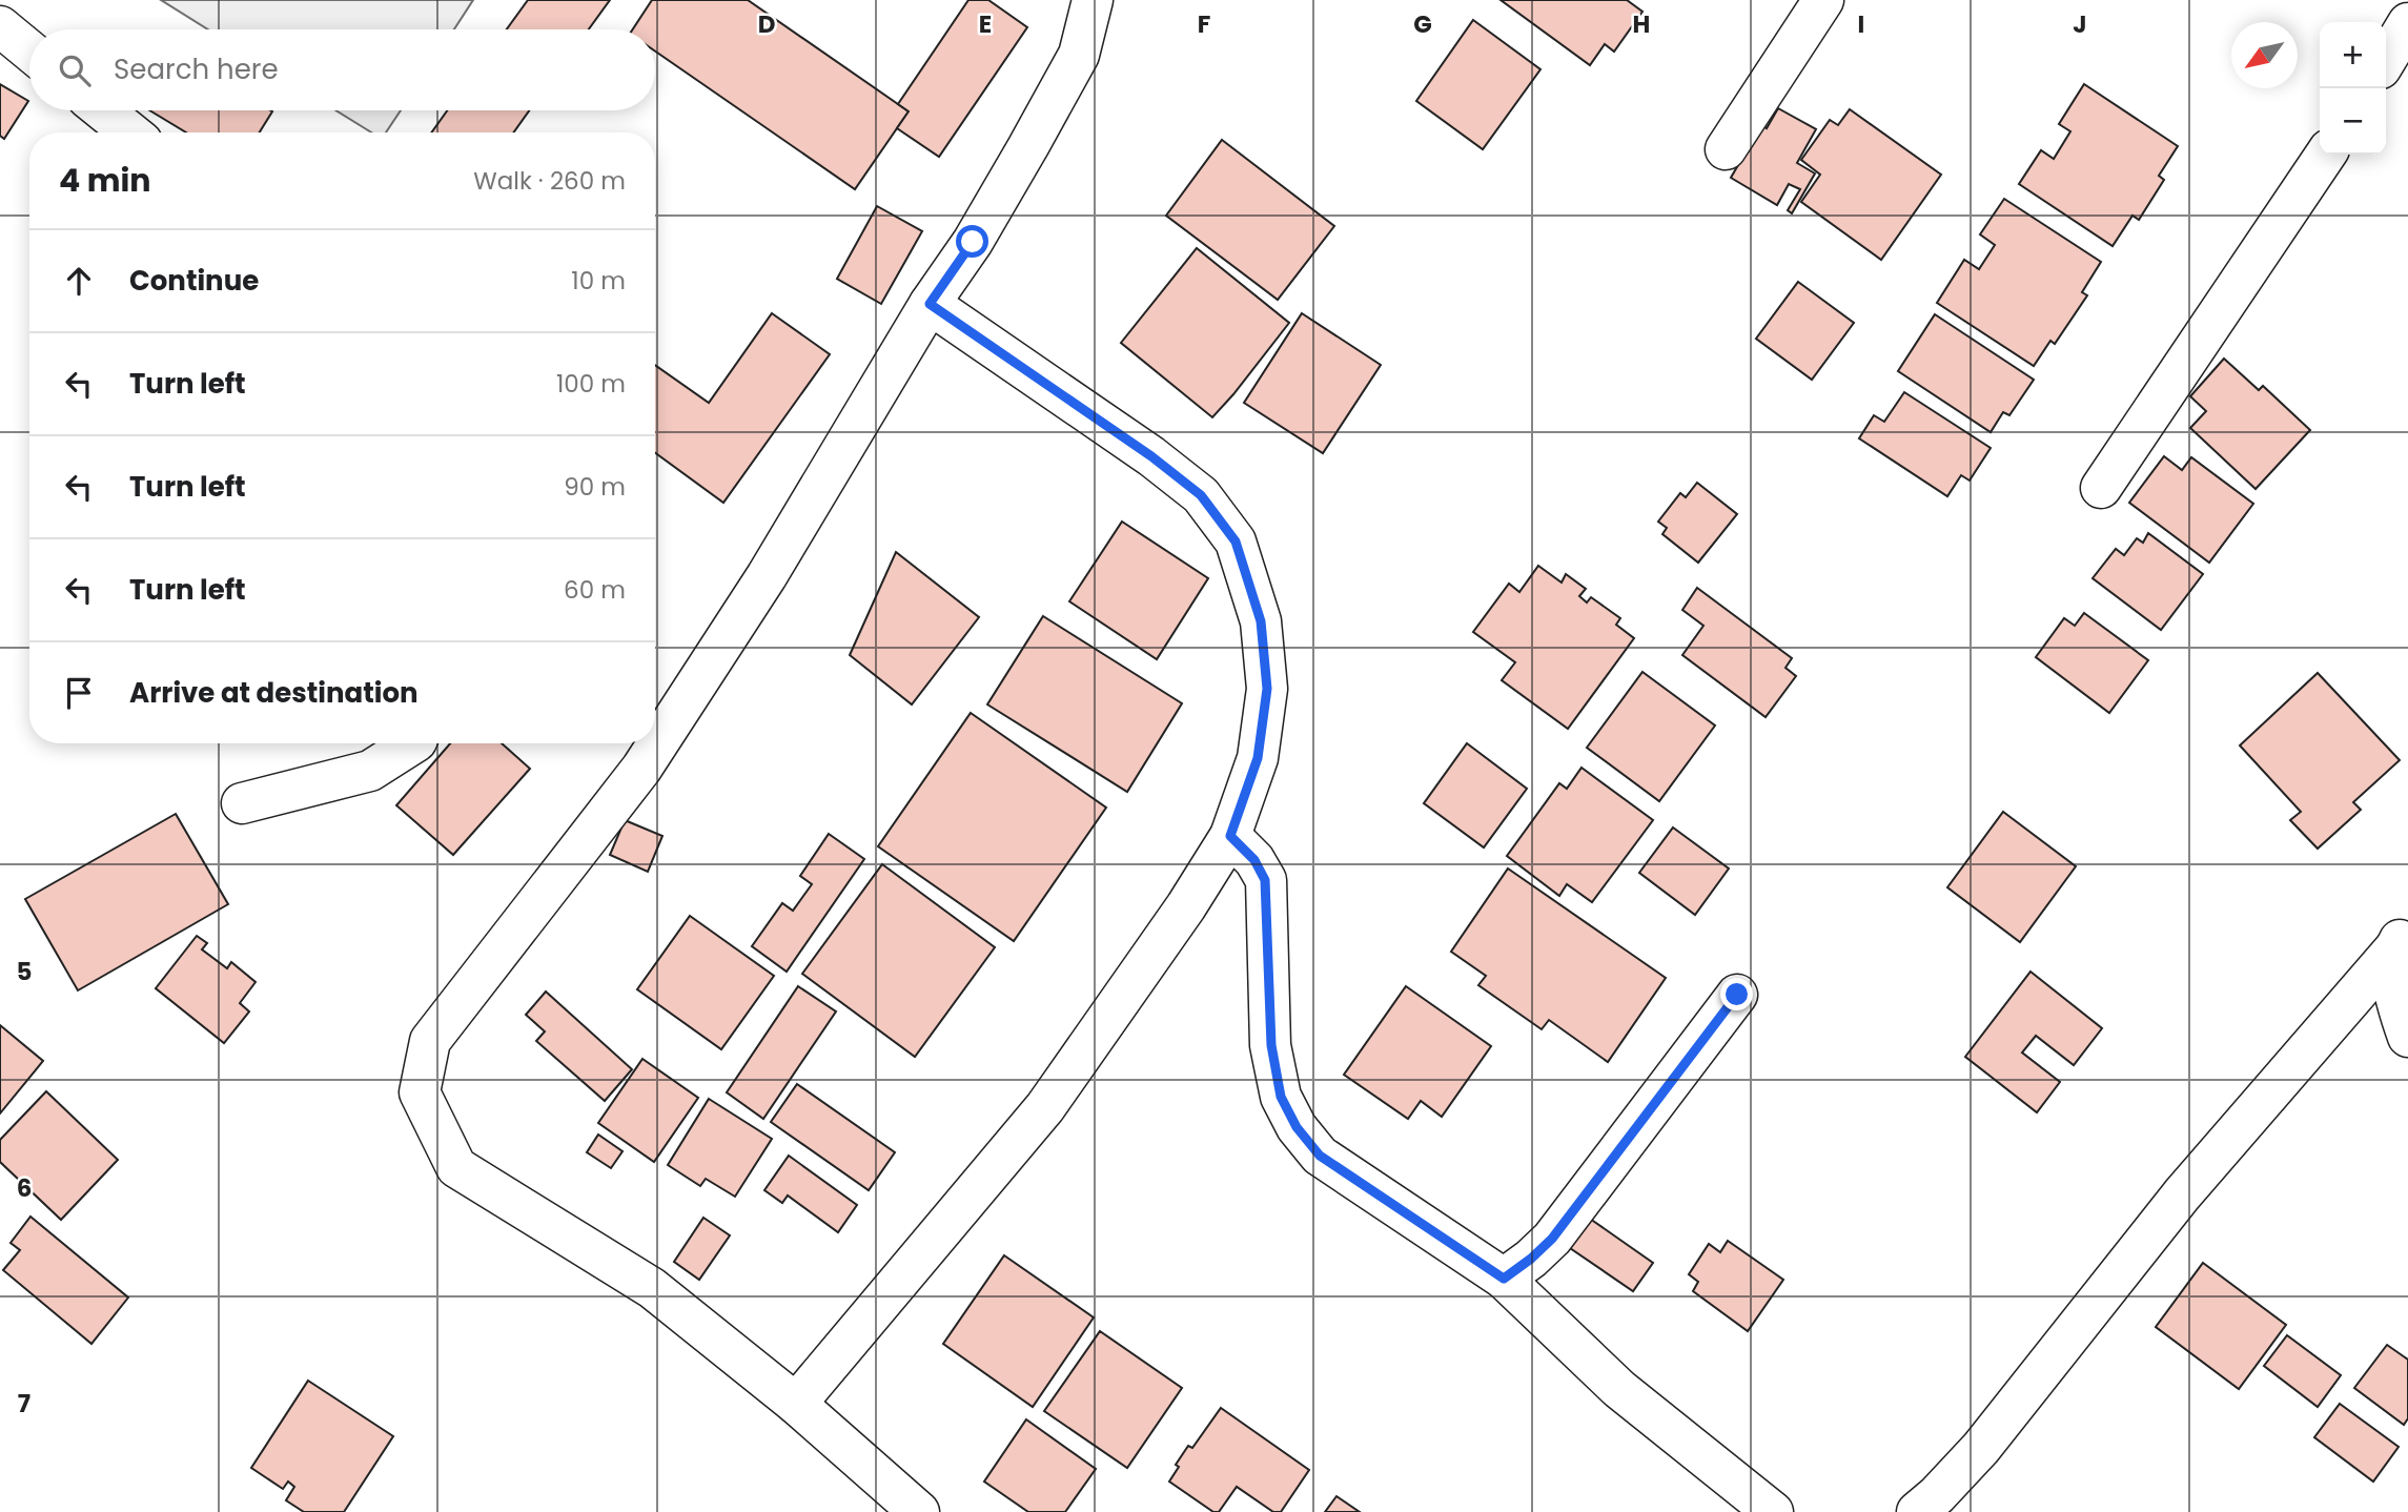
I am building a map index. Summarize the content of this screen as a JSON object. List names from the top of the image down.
{
  "north": "bottom left",
  "page": {
    "map_buttons": ["+", "−"],
    "search": "Search here",
    "heading": ["4 min", "Walk · 260 m"],
    "list": [
      ["Continue", "10 m"],
      ["Turn left", "100 m"],
      ["Turn left", "90 m"],
      ["Turn left", "60 m"],
      "Arrive at destination"
    ]
  },
  "grid": {
    "columns": [
      "D",
      "E",
      "F",
      "G",
      "H",
      "I",
      "J"
    ],
    "rows": ["5", "6", "7"]
  }
}
